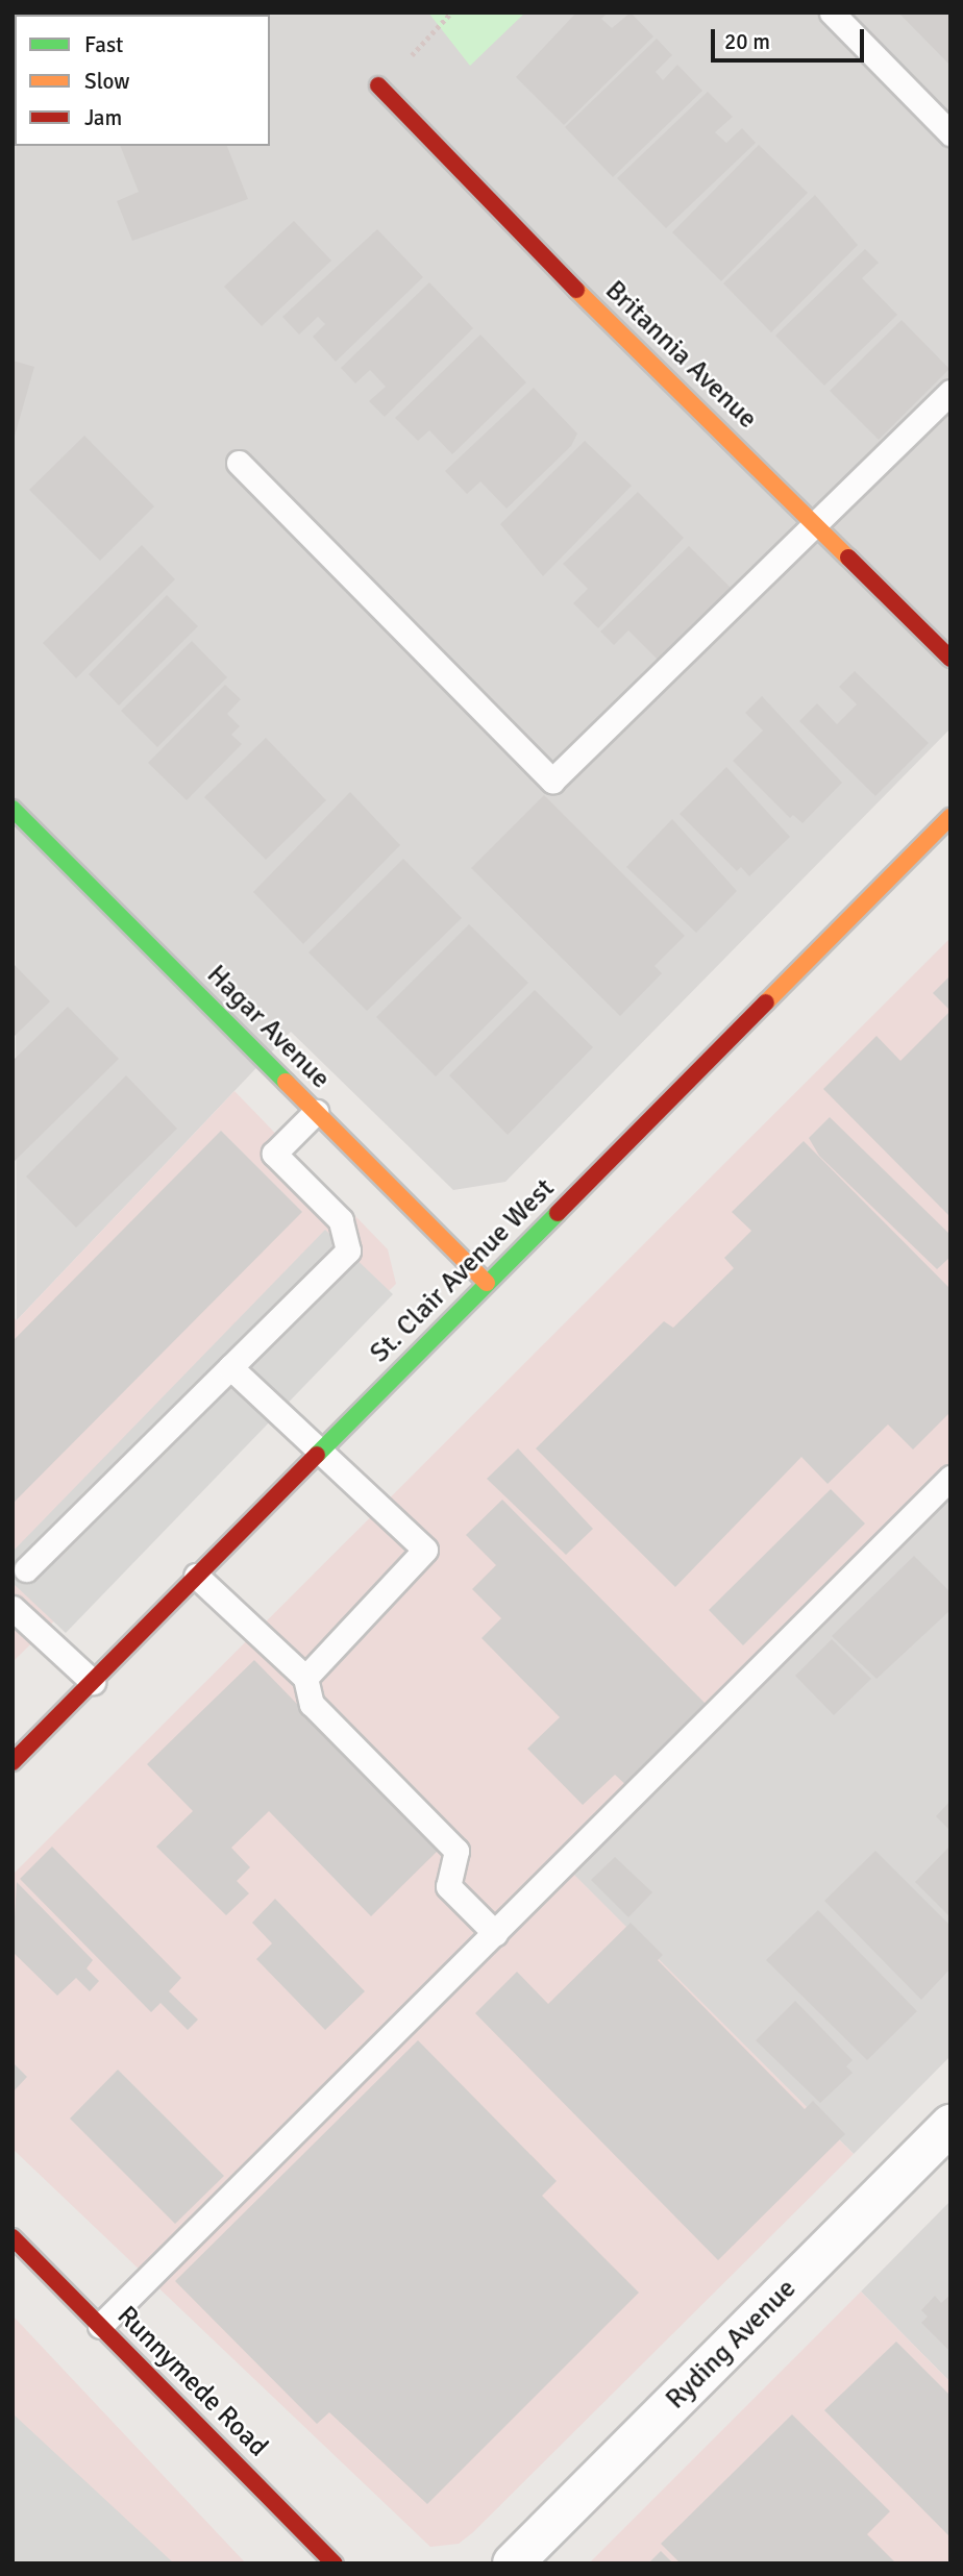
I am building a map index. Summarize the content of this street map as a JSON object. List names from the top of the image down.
{
  "streets": {
    "street": [
      "Britannia Avenue",
      "Hagar Avenue",
      "St. Clair Avenue West",
      "Ryding Avenue",
      "Runnymede Road"
    ]
  },
  "crossings": [
    ["Hagar Avenue", "St. Clair Avenue West"]
  ],
  "legend": ["Fast", "Slow", "Jam"],
  "scale_bar": "20 m"
}
